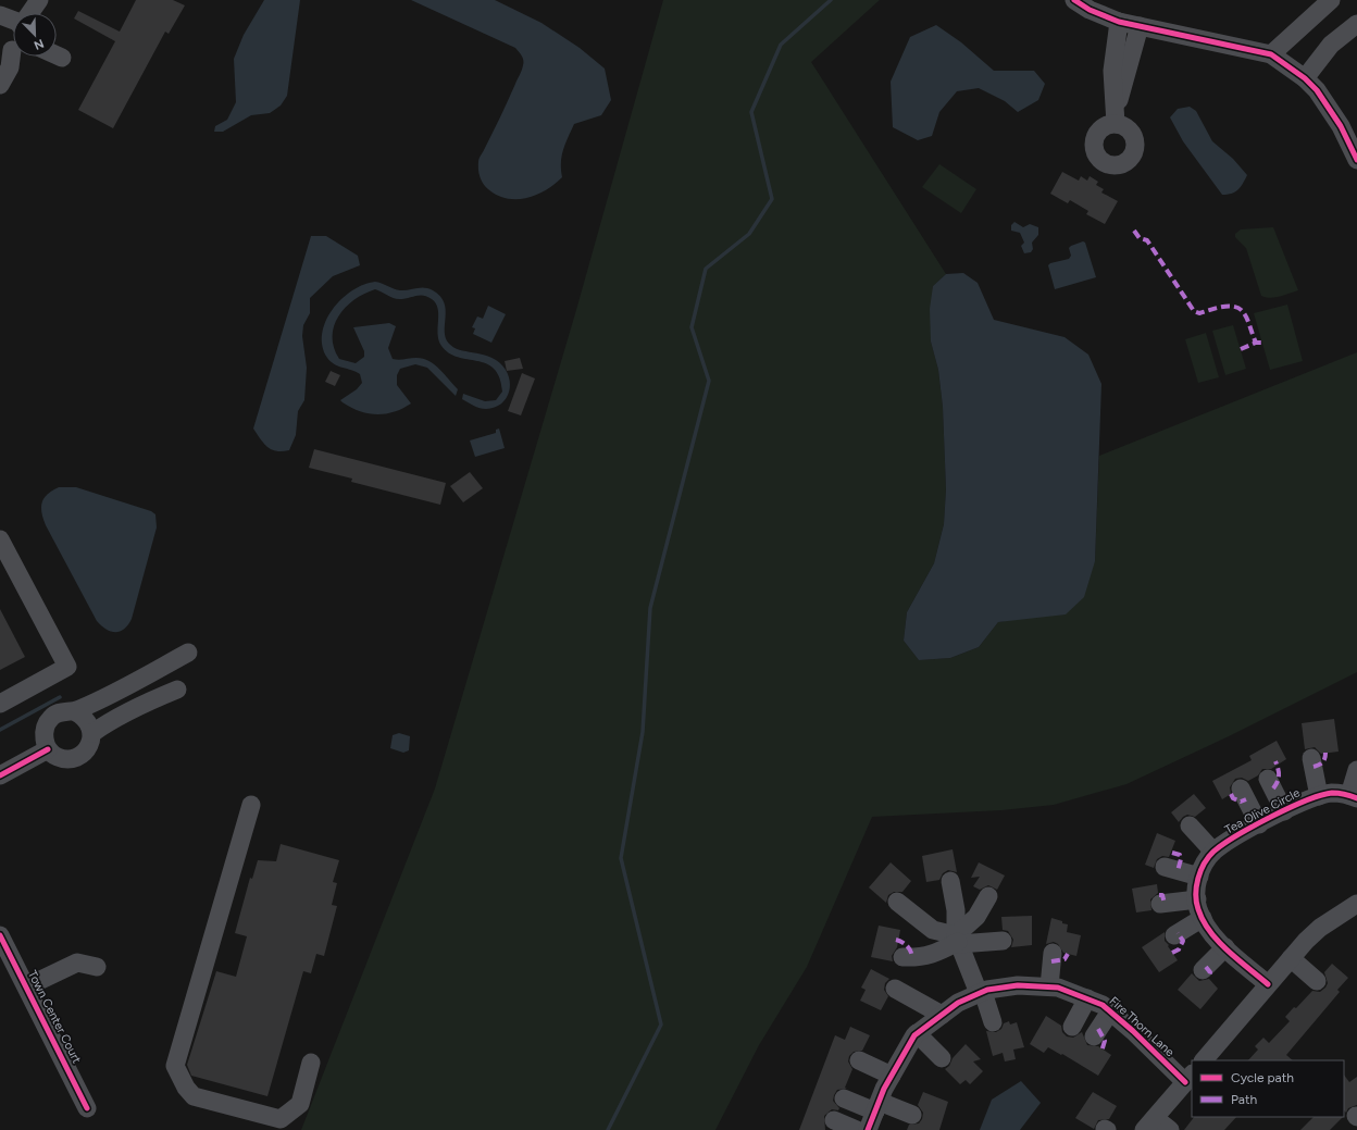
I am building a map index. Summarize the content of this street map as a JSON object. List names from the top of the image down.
{
  "streets": {
    "street": ["Tea Olive Circle", "Town Center Court", "Fire Thorn Lane"]
  },
  "legend": ["Cycle path", "Path"],
  "north": "bottom right"
}
